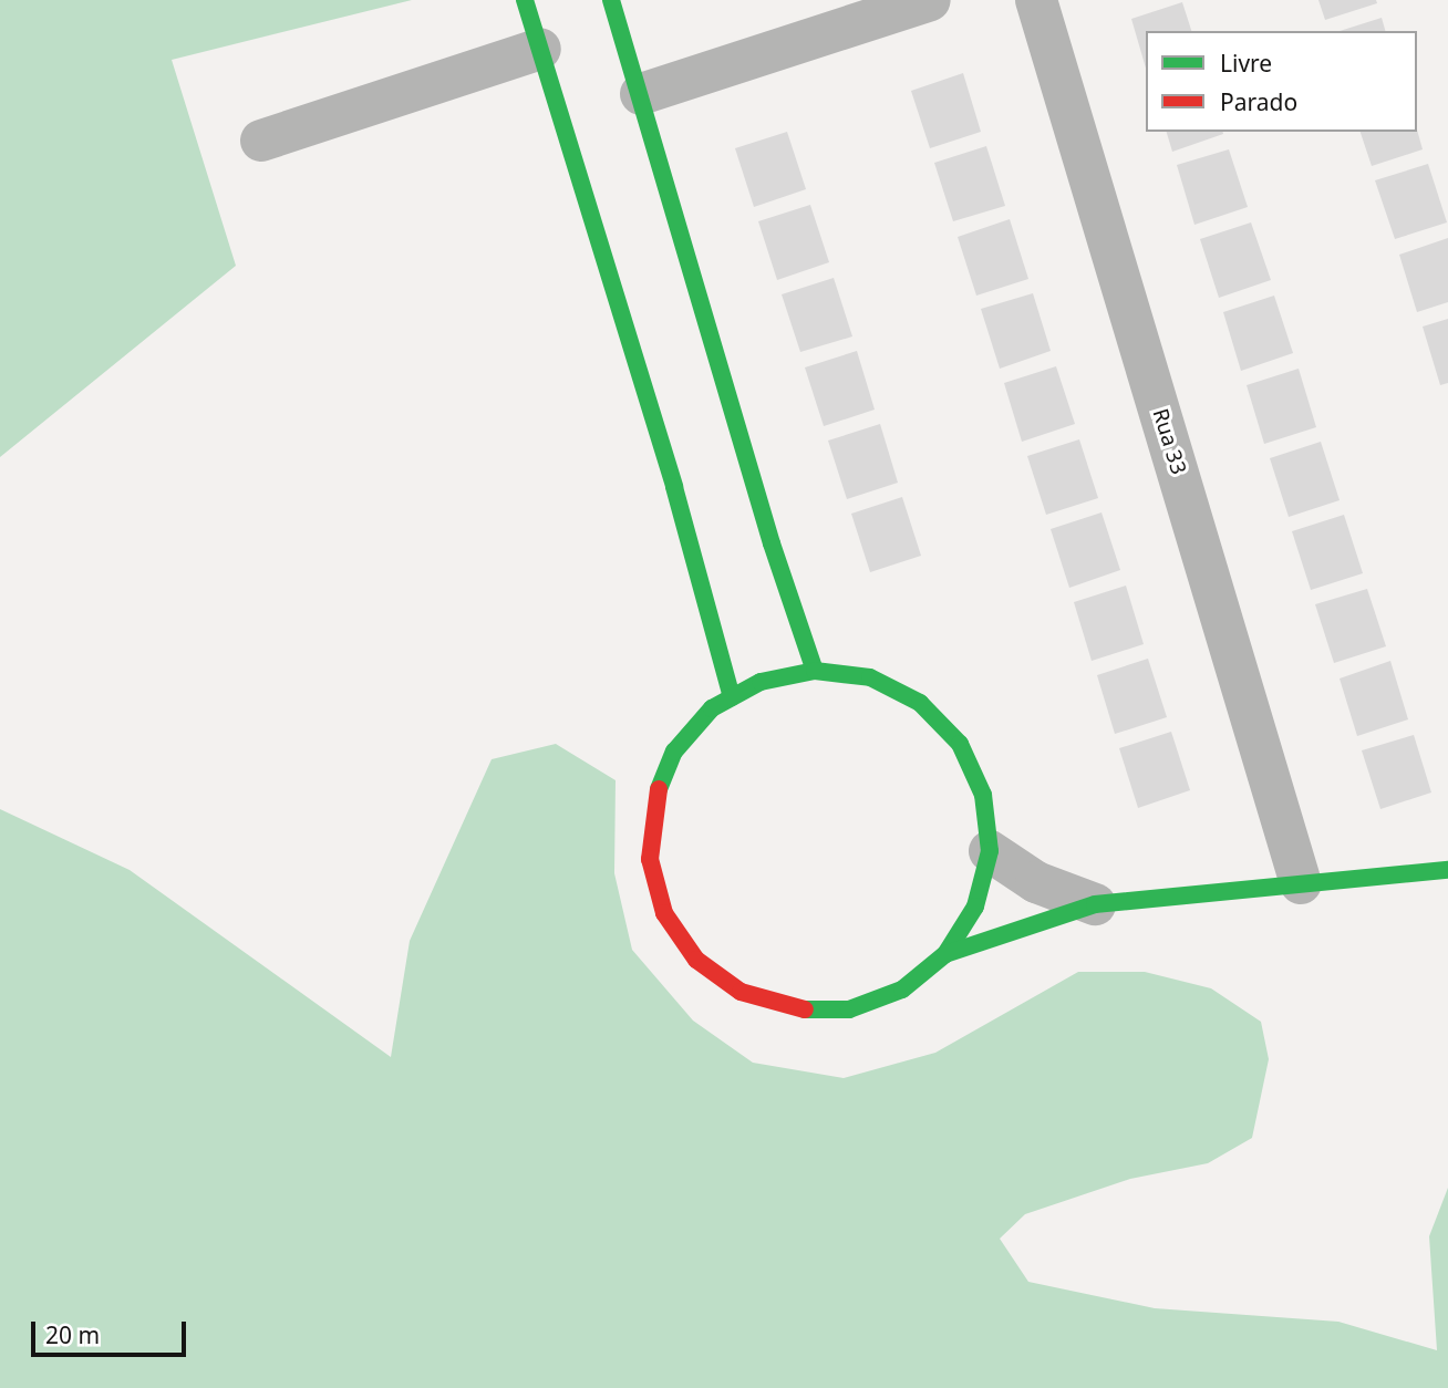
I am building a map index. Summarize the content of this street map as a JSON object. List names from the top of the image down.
{
  "streets": {
    "street": ["Rua 33"]
  },
  "legend": ["Livre", "Parado"],
  "scale_bar": "20 m"
}
